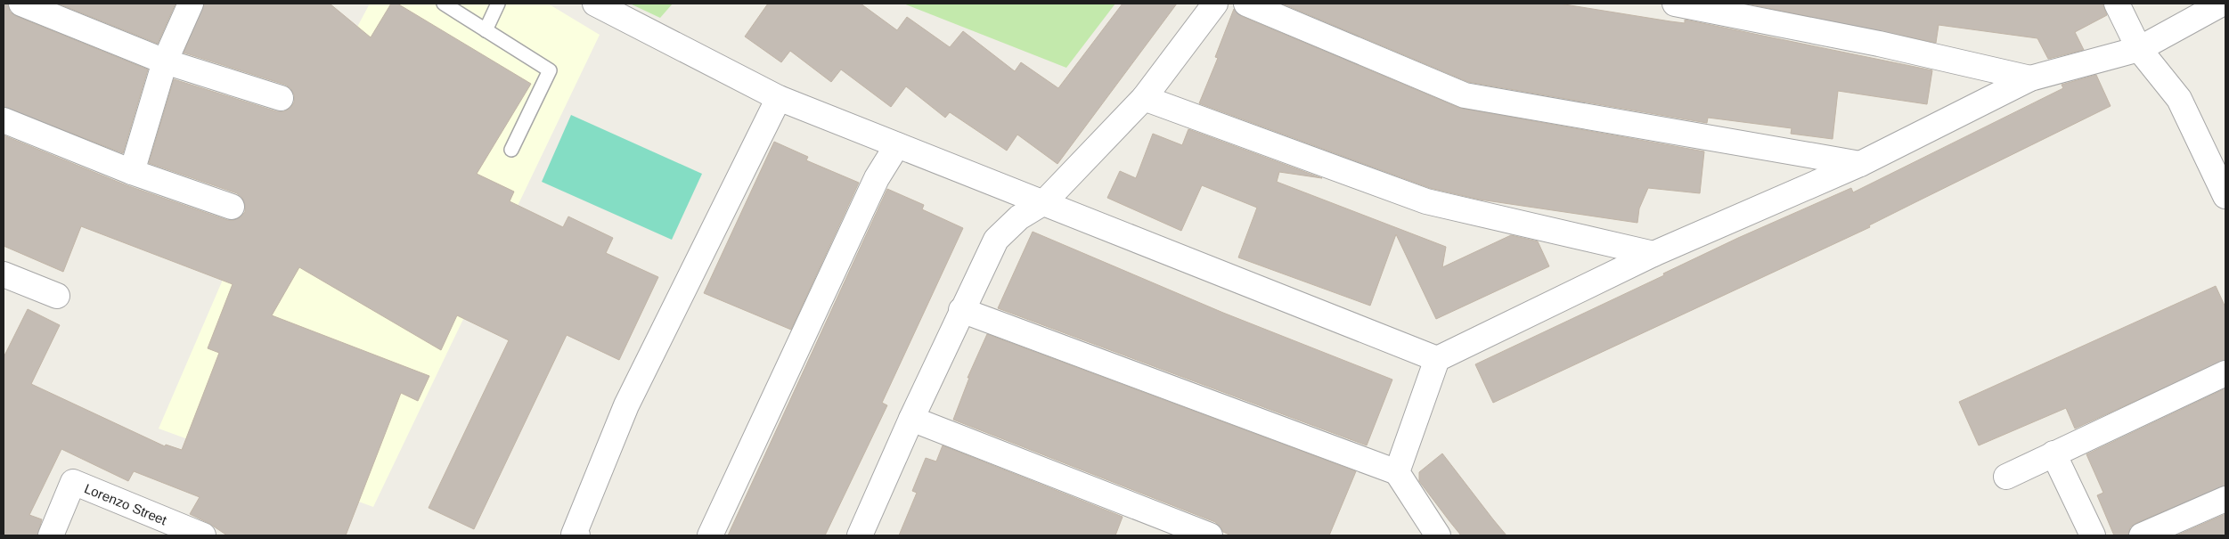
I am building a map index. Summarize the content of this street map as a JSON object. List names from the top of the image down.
{
  "streets": {
    "street": ["Lorenzo Street"]
  }
}
